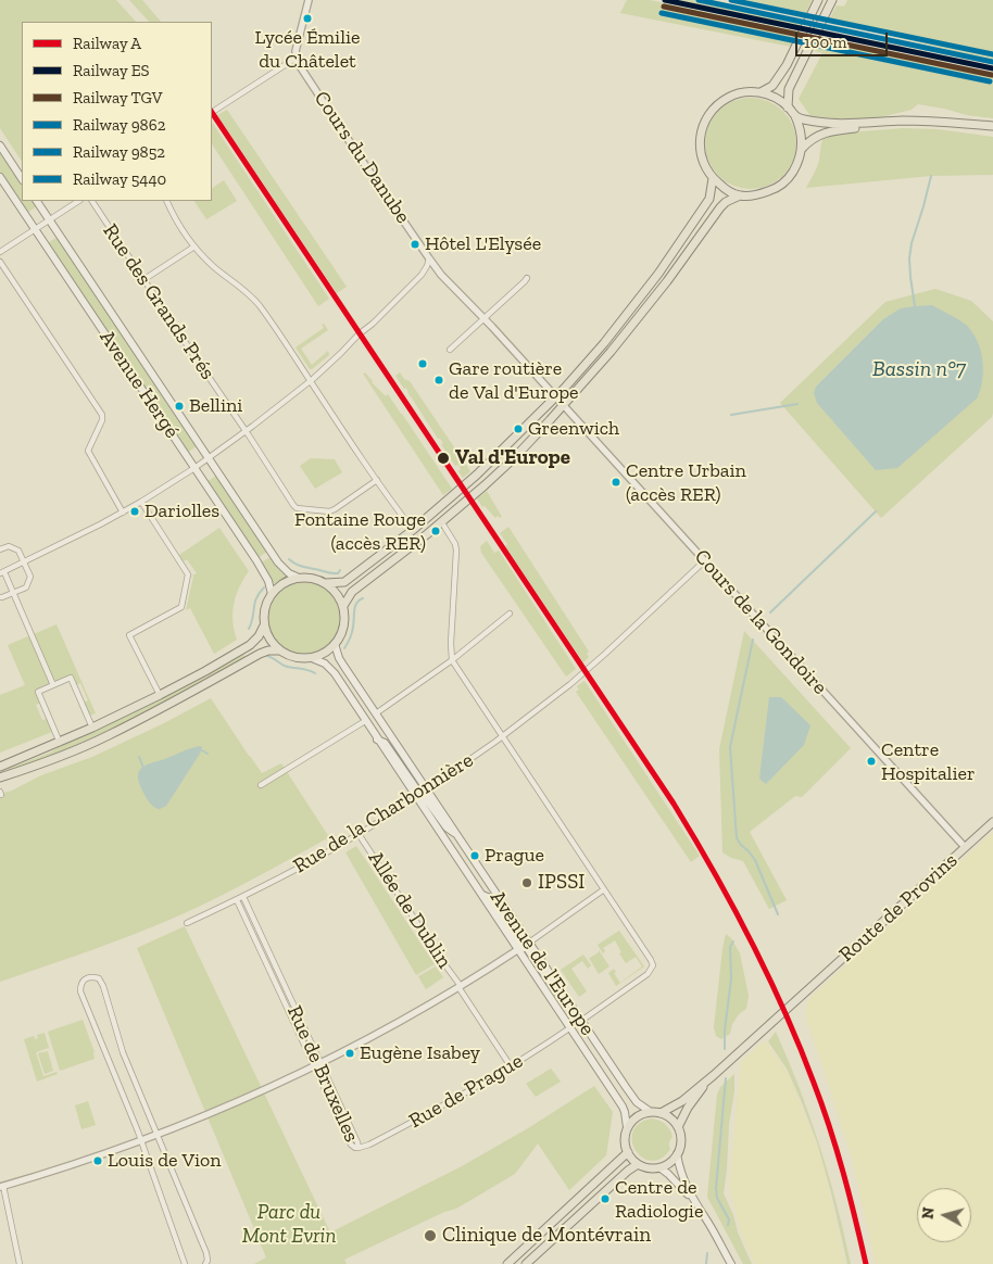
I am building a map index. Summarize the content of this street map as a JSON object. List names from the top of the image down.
{
  "streets": {
    "main road": ["Avenue Hergé", "Route de Provins", "Avenue de l'Europe"],
    "street": [
      "Cours du Danube",
      "Rue des Grands Prés",
      "Cours de la Gondoire",
      "Rue de la Charbonnière",
      "Allée de Dublin",
      "Rue de Bruxelles",
      "Rue de Prague"
    ]
  },
  "crossings": [
    ["Cours du Danube", "Cours de la Gondoire"],
    ["Avenue Hergé", "Avenue de l'Europe"],
    ["Cours de la Gondoire", "Rue de la Charbonnière"],
    ["Cours de la Gondoire", "Route de Provins"],
    ["Rue de la Charbonnière", "Allée de Dublin"],
    ["Rue de la Charbonnière", "Avenue de l'Europe"],
    ["Rue de la Charbonnière", "Rue de Bruxelles"],
    ["Allée de Dublin", "Rue de Prague"],
    ["Avenue de l'Europe", "Rue de Prague"],
    ["Rue de Bruxelles", "Rue de Prague"]
  ],
  "water": ["Bassin n°7"],
  "parks": ["Parc du Mont Evrin"],
  "places": [
    "Lycée Émilie du Châtelet",
    "Hôtel L'Elysée",
    "Gare routière de Val d'Europe",
    "Bellini",
    "Greenwich",
    "Val d'Europe",
    "Centre Urbain (accès RER)",
    "Dariolles",
    "Fontaine Rouge (accès RER)",
    "Centre Hospitalier",
    "Prague",
    "IPSSI",
    "Eugène Isabey",
    "Louis de Vion",
    "Centre de Radiologie",
    "Clinique de Montévrain"
  ],
  "lines": [
    "rail line ES",
    "rail line 9862",
    "rail line 5440",
    "rail line TGV",
    "rail line 9852",
    "rail line A"
  ],
  "legend": [
    "Railway A",
    "Railway ES",
    "Railway TGV",
    "Railway 9862",
    "Railway 9852",
    "Railway 5440"
  ],
  "scale_bar": "100 m",
  "north": "left"
}
